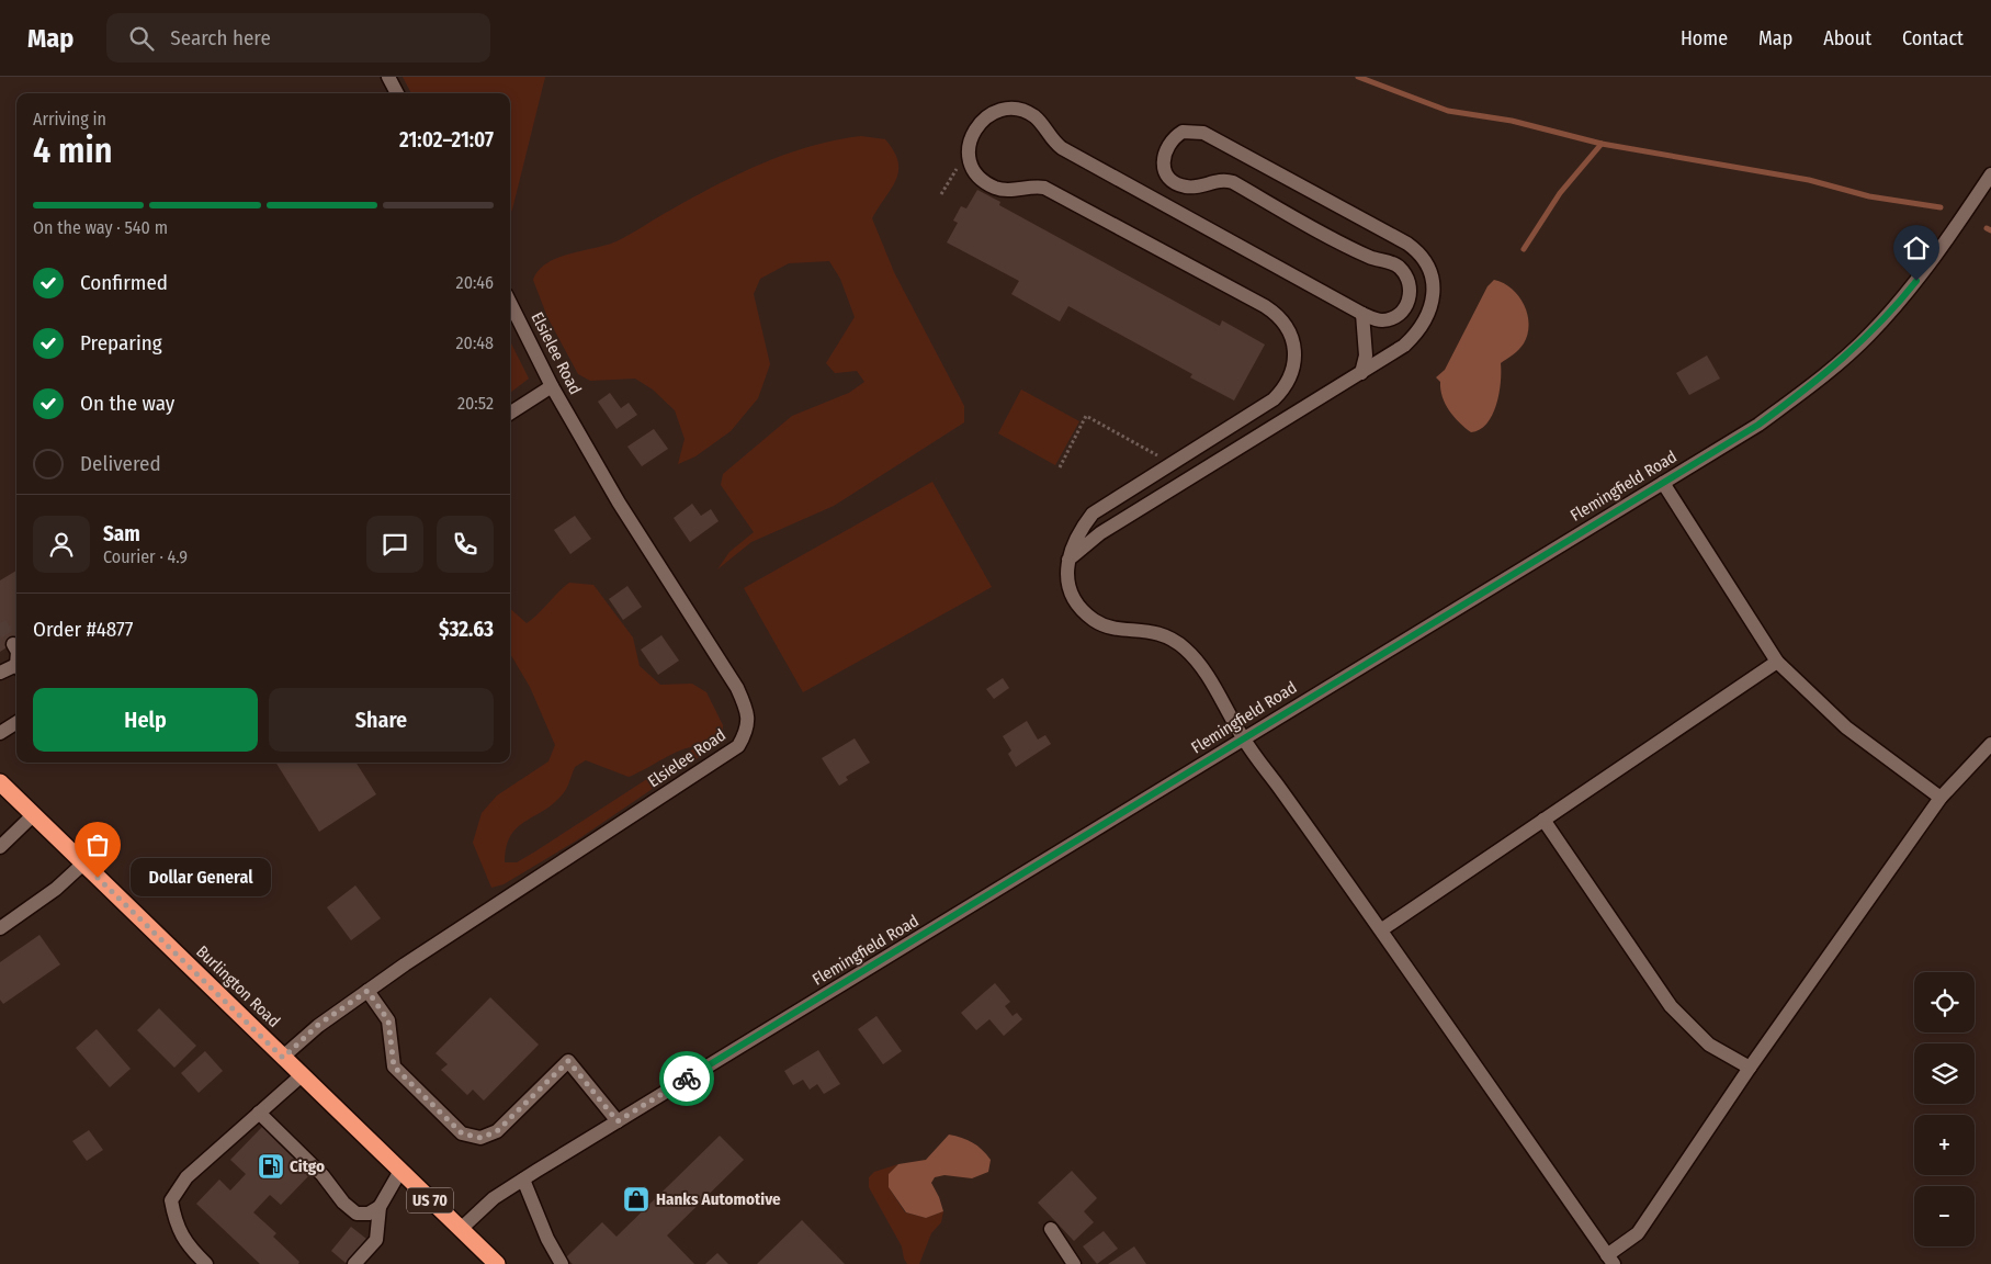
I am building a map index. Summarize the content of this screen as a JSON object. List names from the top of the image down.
{
  "streets": {
    "highway": ["Burlington Road", "US 70"],
    "street": ["Elsielee Road", "Flemingfield Road"]
  },
  "crossings": [
    ["Elsielee Road", "Burlington Road"],
    ["Flemingfield Road", "Burlington Road"]
  ],
  "places": {
    "other": ["Dollar General"],
    "fuel station": ["Citgo"],
    "shop": ["Hanks Automotive"]
  },
  "page": {
    "header": "Map",
    "search": "Search here",
    "nav": [
      "Home",
      "Map",
      "About",
      "Contact"
    ],
    "heading": ["4 min", "Arriving in", "21:02–21:07"],
    "panel": [
      "Sam",
      "Courier · 4.9",
      "Order #4877",
      "$32.63"
    ],
    "bar": "On the way · 540 m",
    "list": [
      ["Confirmed", "20:46"],
      ["Preparing", "20:48"],
      ["On the way", "20:52"],
      "Delivered"
    ],
    "buttons": ["Help", "Share"],
    "bubble": "Dollar General",
    "map_buttons": ["+", "−"]
  }
}
